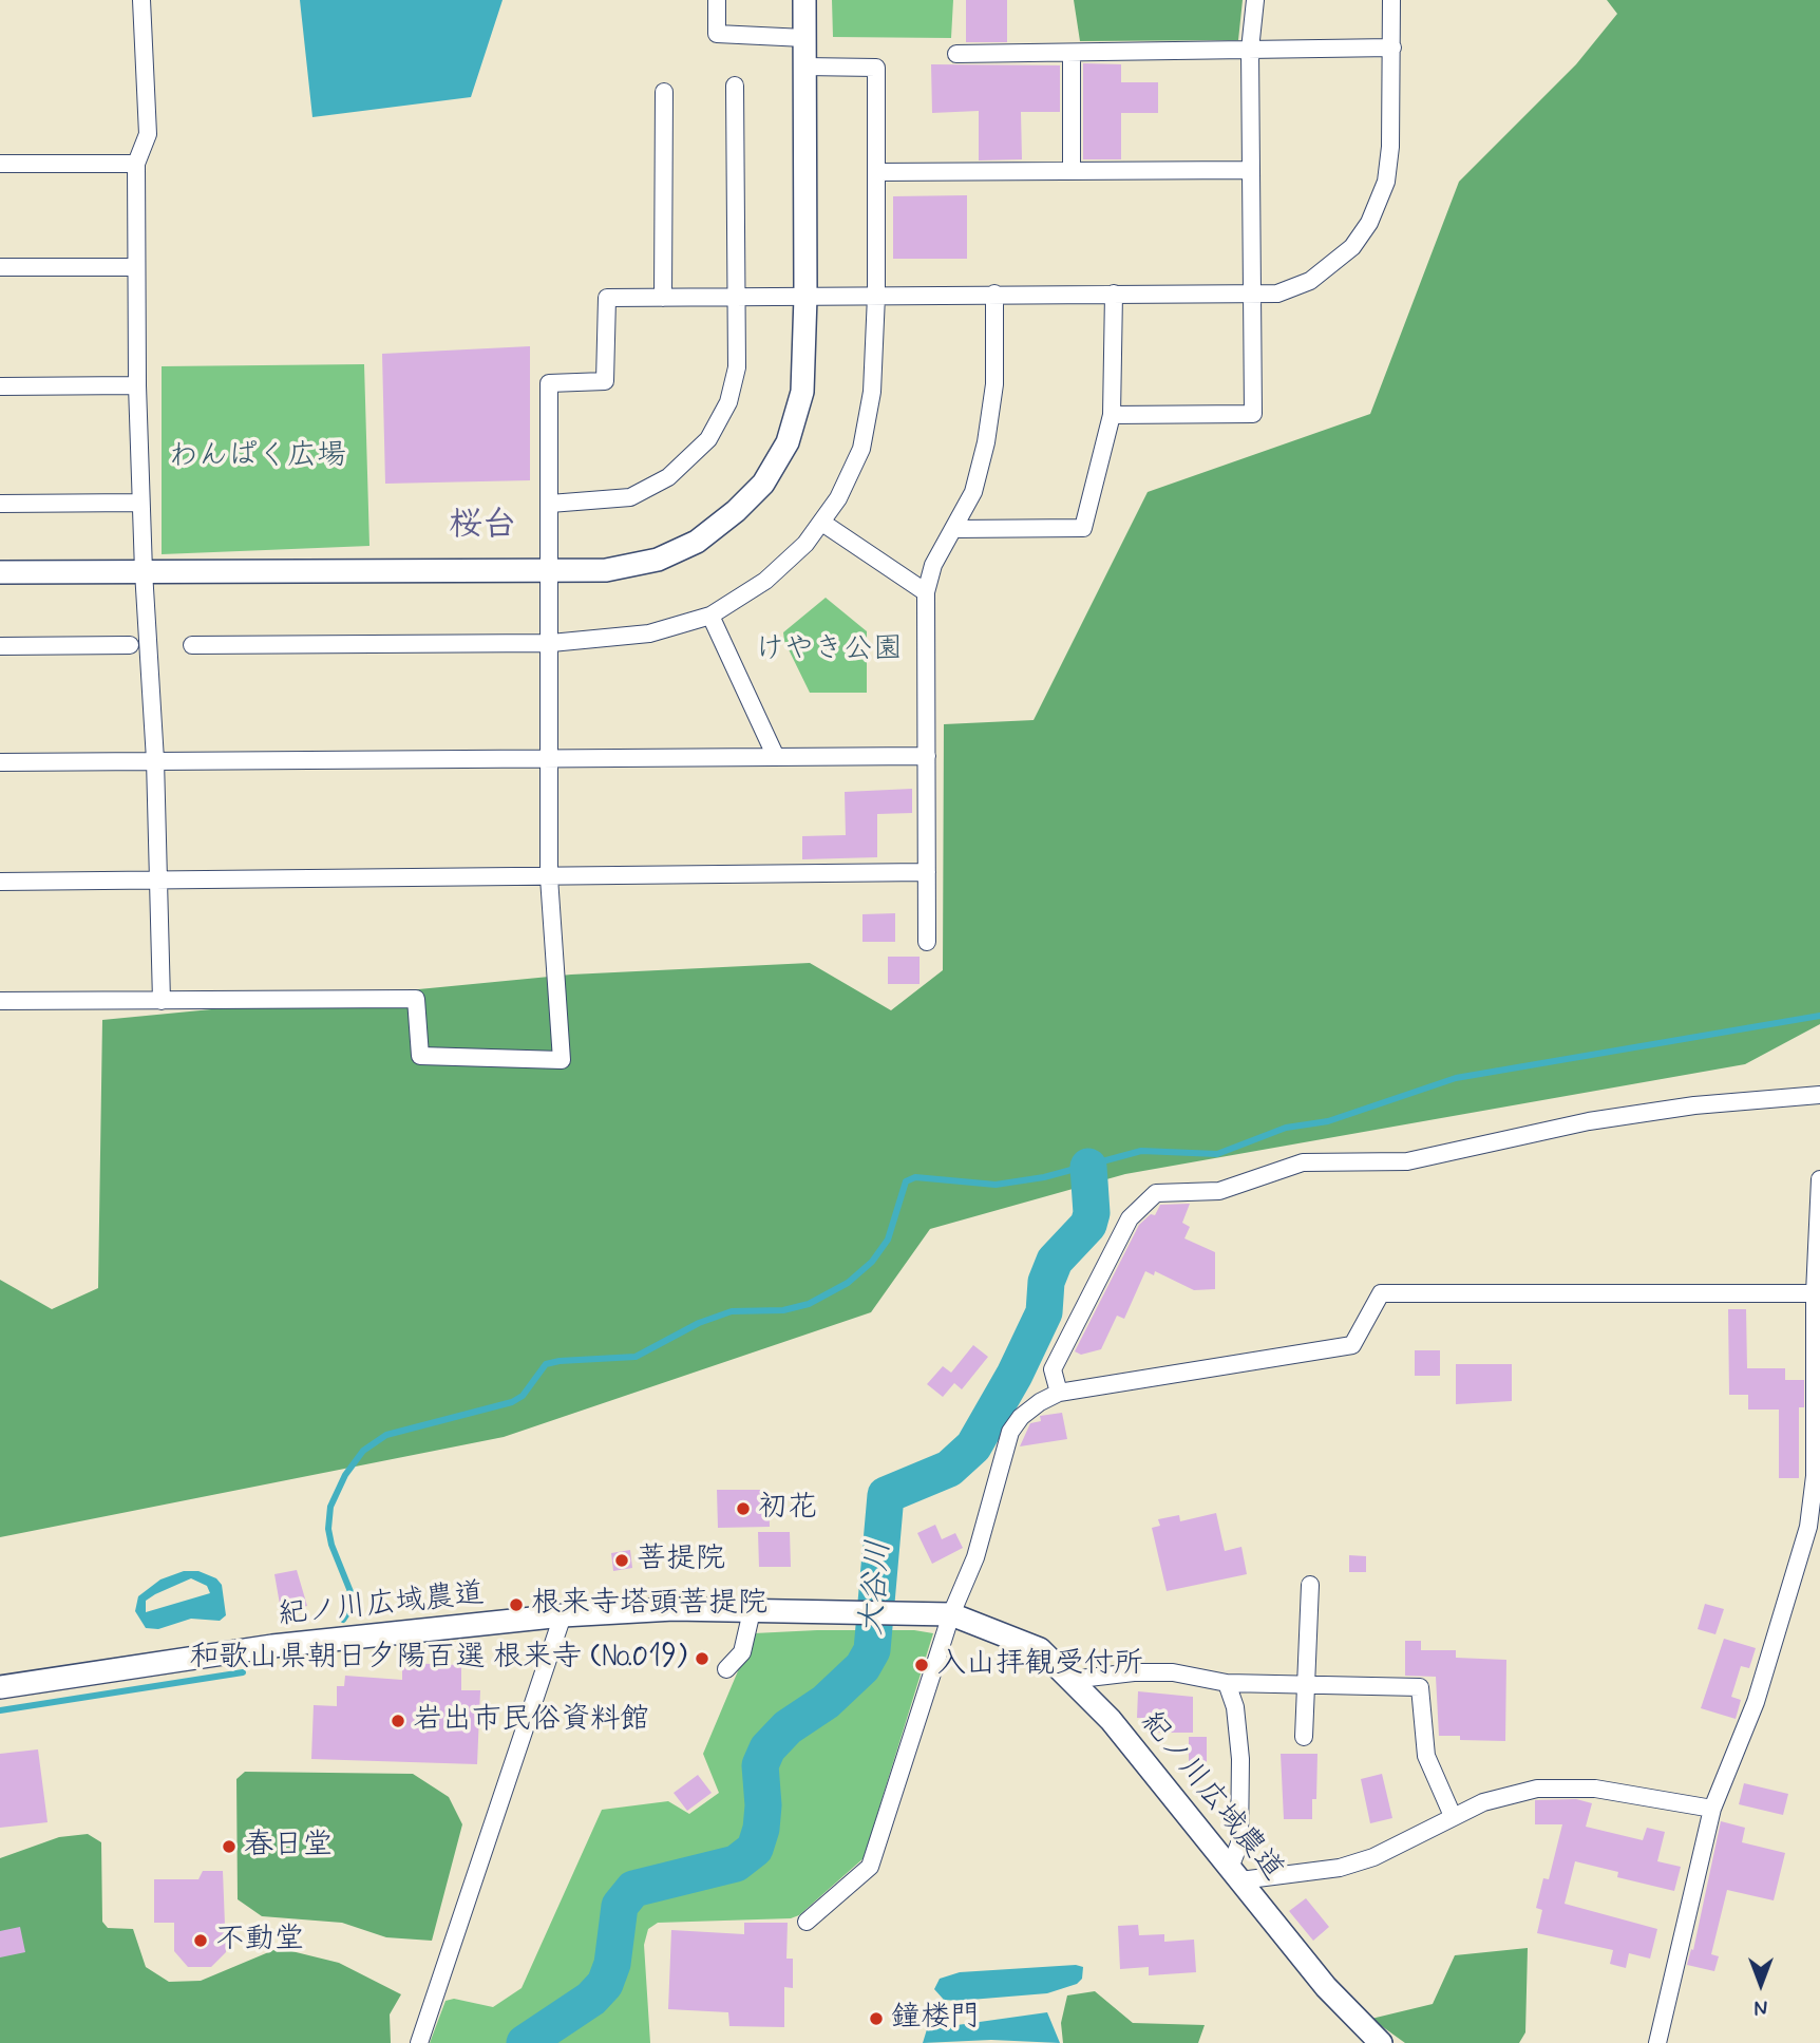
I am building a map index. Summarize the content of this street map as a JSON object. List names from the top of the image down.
{
  "streets": {
    "street": ["紀ノ川広域農道"]
  },
  "districts": ["桜台"],
  "water": ["大谷川"],
  "parks": ["わんぱく広場", "けやき公園"],
  "places": [
    "初花",
    "菩提院",
    "根来寺塔頭菩提院",
    "和歌山県朝日夕陽百選 根来寺 (№019)",
    "入山拝観受付所",
    "岩出市民俗資料館",
    "春日堂",
    "不動堂",
    "鐘楼門"
  ],
  "north": "bottom"
}
